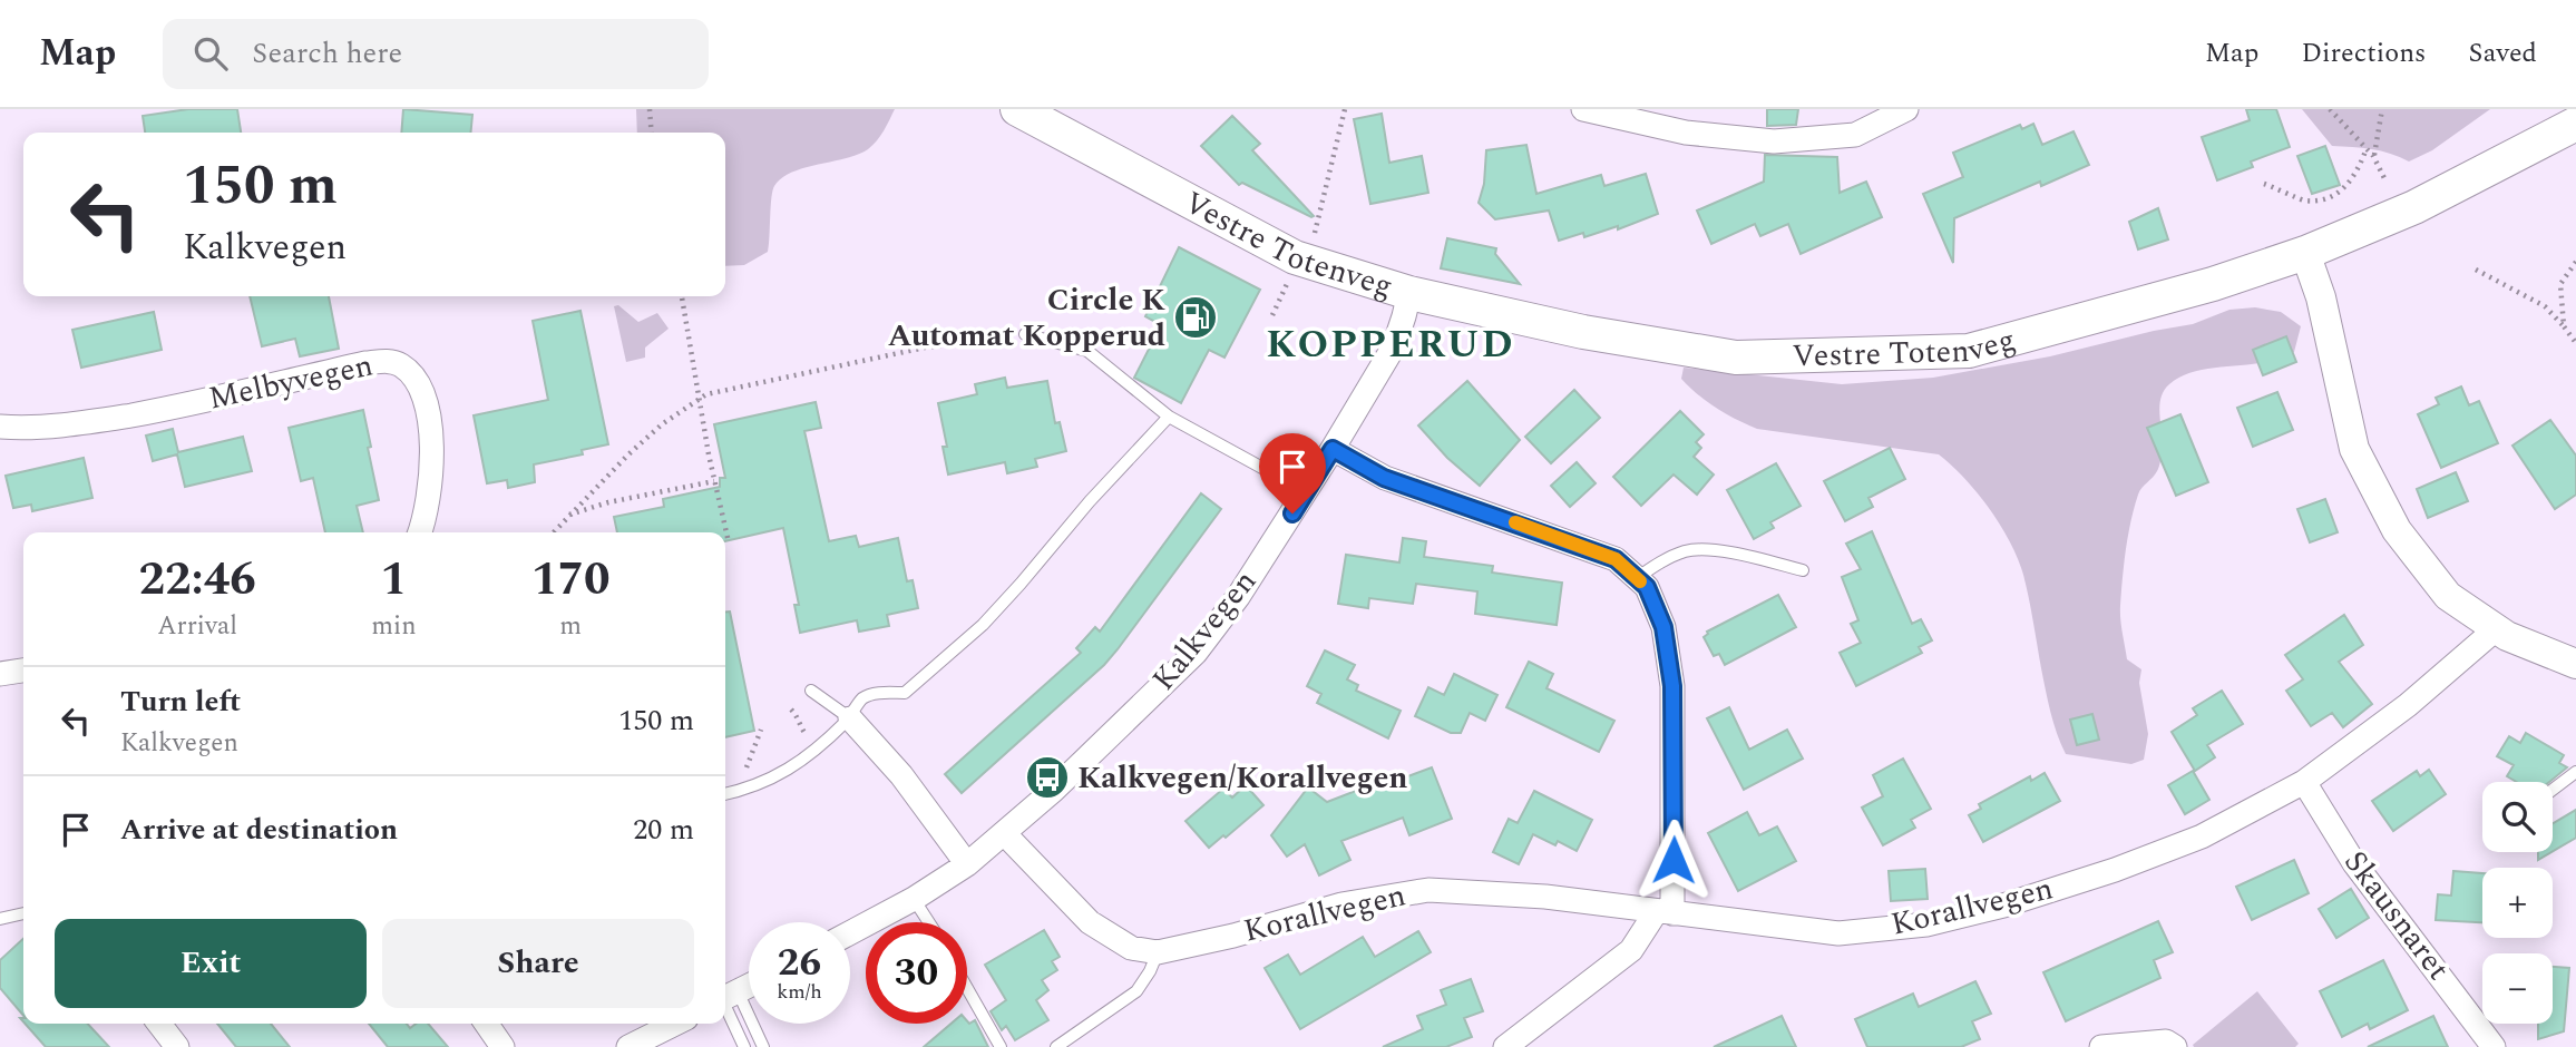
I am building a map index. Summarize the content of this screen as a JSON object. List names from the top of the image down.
{
  "streets": {
    "main road": ["Vestre Totenveg"],
    "street": [
      "Melbyvegen",
      "Kalkvegen",
      "Korallvegen",
      "Skausnaret"
    ]
  },
  "crossings": [
    ["Vestre Totenveg", "Kalkvegen"],
    ["Kalkvegen", "Korallvegen"],
    ["Korallvegen", "Skausnaret"]
  ],
  "districts": ["KOPPERUD"],
  "places": {
    "fuel station": ["Circle K Automat Kopperud"],
    "bus stop": ["Kalkvegen/Korallvegen"]
  },
  "page": {
    "header": "Map",
    "search": "Search here",
    "nav": ["Map", "Directions", "Saved"],
    "turn": ["150 m", "Kalkvegen"],
    "eta": [
      "22:46",
      "Arrival",
      "1",
      "min",
      "170",
      "m"
    ],
    "list": [
      {
        "name": "Turn left",
        "note": "Kalkvegen",
        "value": "150 m"
      },
      {
        "name": "Arrive at destination",
        "value": "20 m"
      }
    ],
    "map_buttons": ["+", "−"],
    "buttons": ["Exit", "Share"],
    "speed": "26 km/h",
    "limit": "30"
  }
}
